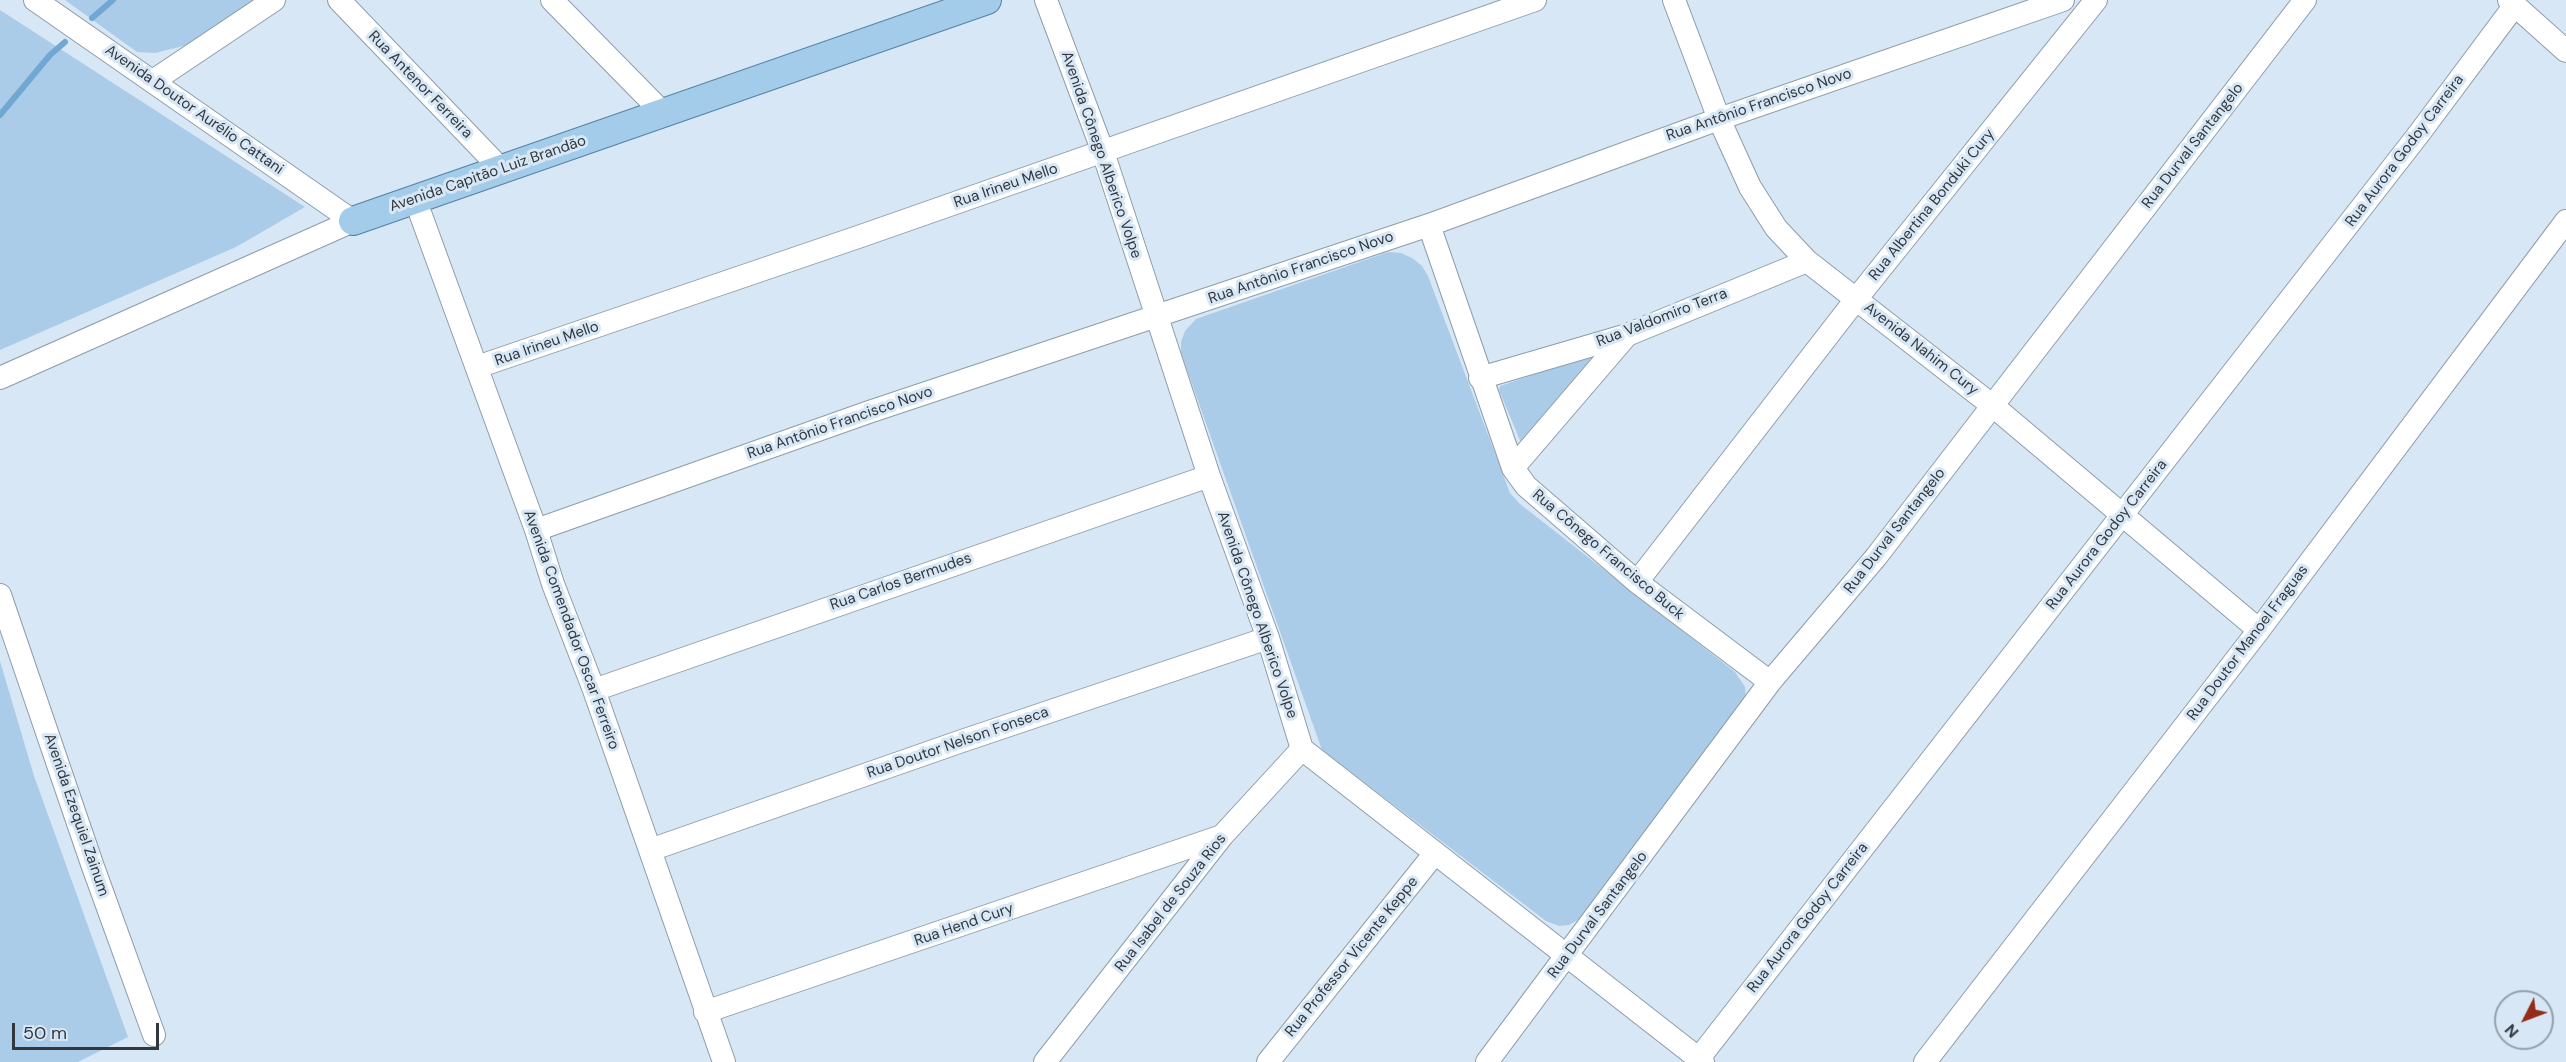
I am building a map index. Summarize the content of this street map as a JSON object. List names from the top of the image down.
{
  "streets": {
    "main road": ["Avenida Capitão Luiz Brandão"],
    "street": [
      "Rua Antenor Ferreira",
      "Rua Antônio Francisco Novo",
      "Avenida Doutor Aurélio Cattani",
      "Rua Durval Santangelo",
      "Rua Aurora Godoy Carreira",
      "Avenida Cônego Alberico Volpe",
      "Rua Irineu Mello",
      "Rua Albertina Bonduki Cury",
      "Rua Valdomiro Terra",
      "Avenida Nahim Cury",
      "Rua Cônego Francisco Buck",
      "Rua Carlos Bermudes",
      "Avenida Comendador Oscar Ferreiro",
      "Rua Doutor Manoel Fraguas",
      "Rua Doutor Nelson Fonseca",
      "Avenida Ezequiel Zainum",
      "Rua Isabel de Souza Rios",
      "Rua Hend Cury",
      "Rua Professor Vicente Keppe"
    ]
  },
  "crossings": [
    ["Rua Antenor Ferreira", "Avenida Capitão Luiz Brandão"],
    ["Rua Antônio Francisco Novo", "Avenida Cônego Alberico Volpe"],
    ["Rua Antônio Francisco Novo", "Avenida Nahim Cury"],
    ["Rua Antônio Francisco Novo", "Rua Cônego Francisco Buck"],
    ["Rua Antônio Francisco Novo", "Avenida Comendador Oscar Ferreiro"],
    ["Avenida Doutor Aurélio Cattani", "Avenida Capitão Luiz Brandão"],
    ["Rua Durval Santangelo", "Avenida Nahim Cury"],
    ["Rua Durval Santangelo", "Rua Cônego Francisco Buck"],
    ["Rua Aurora Godoy Carreira", "Avenida Nahim Cury"],
    ["Avenida Cônego Alberico Volpe", "Rua Irineu Mello"],
    ["Avenida Cônego Alberico Volpe", "Rua Carlos Bermudes"],
    ["Avenida Cônego Alberico Volpe", "Rua Doutor Nelson Fonseca"],
    ["Avenida Cônego Alberico Volpe", "Rua Isabel de Souza Rios"],
    ["Avenida Capitão Luiz Brandão", "Avenida Comendador Oscar Ferreiro"],
    ["Rua Irineu Mello", "Avenida Comendador Oscar Ferreiro"],
    ["Rua Albertina Bonduki Cury", "Avenida Nahim Cury"],
    ["Rua Albertina Bonduki Cury", "Rua Cônego Francisco Buck"],
    ["Rua Valdomiro Terra", "Avenida Nahim Cury"],
    ["Rua Valdomiro Terra", "Rua Cônego Francisco Buck"],
    ["Avenida Nahim Cury", "Rua Doutor Manoel Fraguas"],
    ["Rua Carlos Bermudes", "Avenida Comendador Oscar Ferreiro"],
    ["Avenida Comendador Oscar Ferreiro", "Rua Doutor Nelson Fonseca"],
    ["Avenida Comendador Oscar Ferreiro", "Rua Hend Cury"],
    ["Rua Isabel de Souza Rios", "Rua Hend Cury"]
  ],
  "scale_bar": "50 m",
  "north": "bottom left"
}
